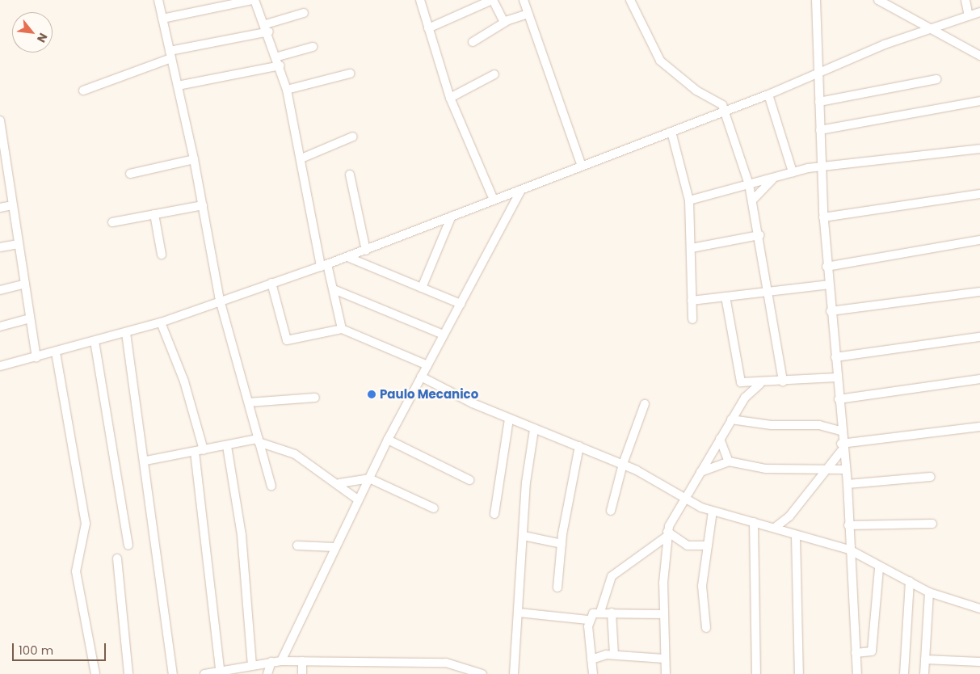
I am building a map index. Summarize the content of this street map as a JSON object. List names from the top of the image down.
{
  "places": ["Paulo Mecanico"],
  "scale_bar": "100 m",
  "north": "bottom right"
}
